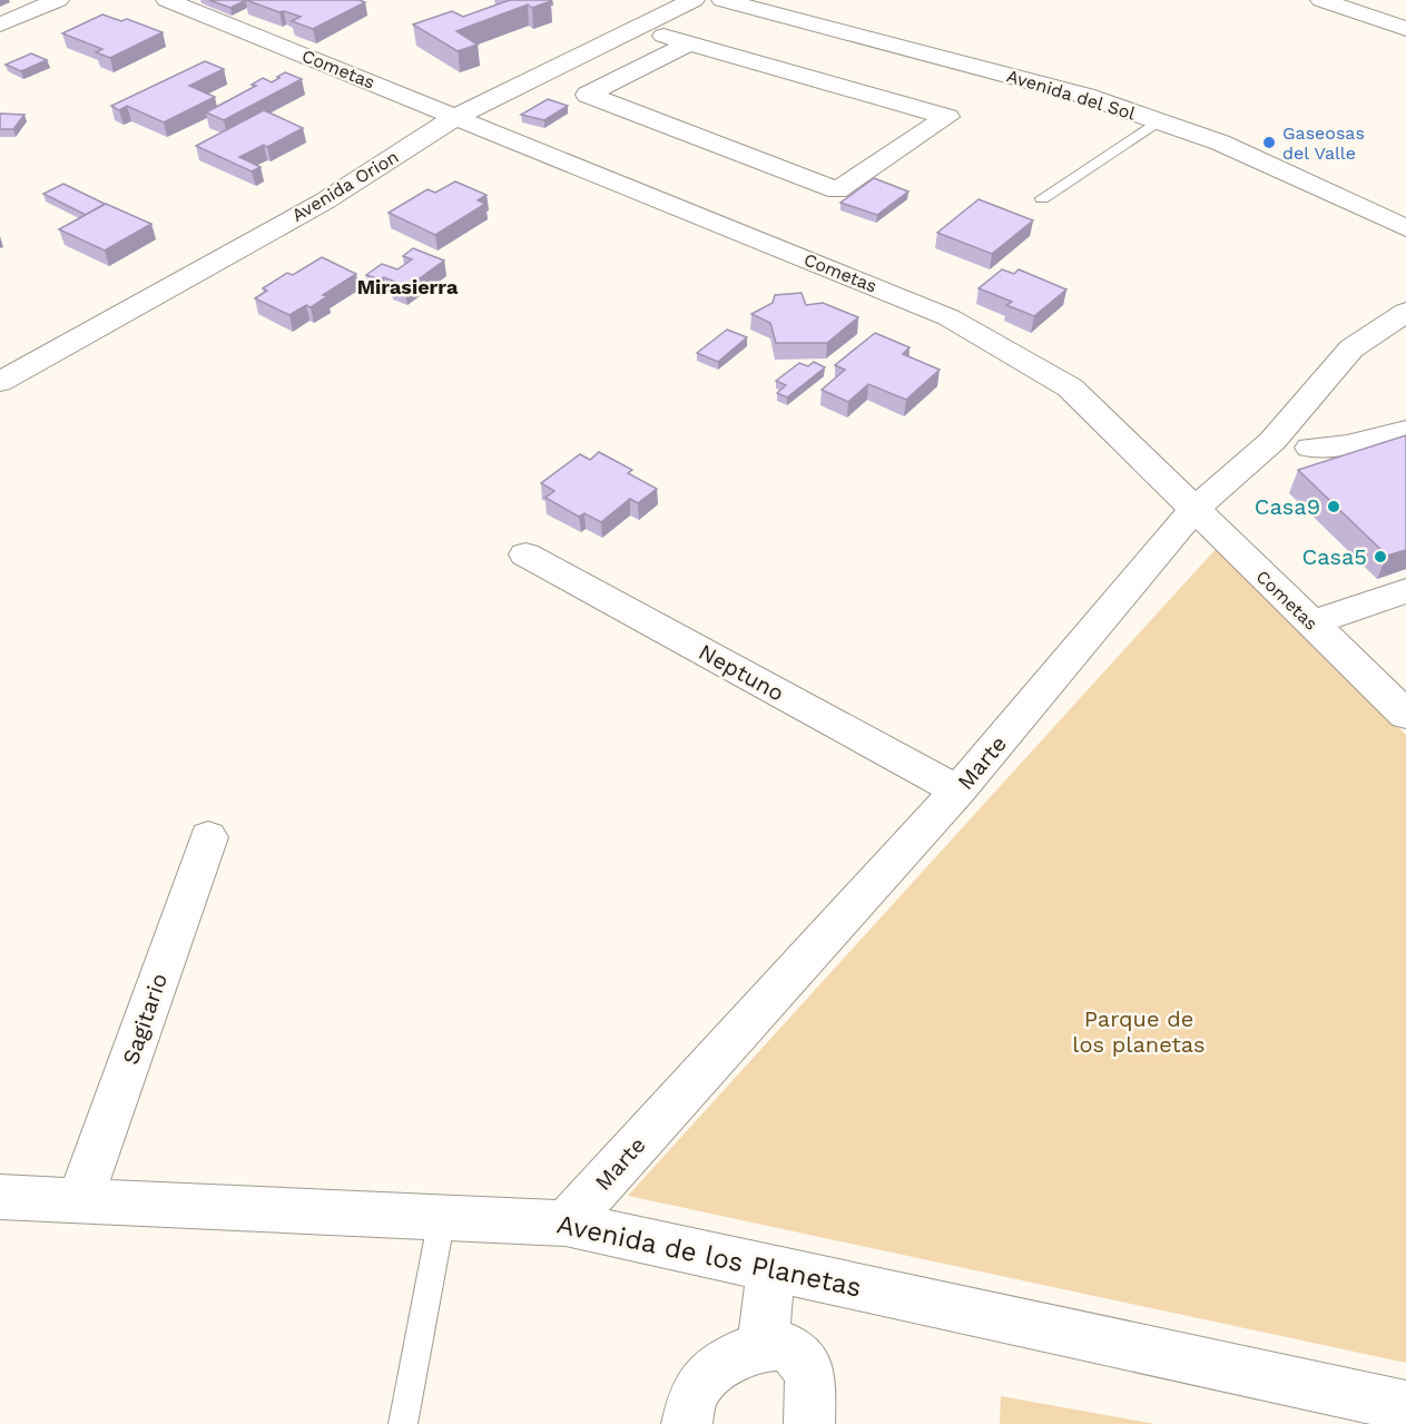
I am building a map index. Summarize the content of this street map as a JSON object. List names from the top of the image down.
{
  "streets": {
    "street": [
      "Cometas",
      "Avenida del Sol",
      "Avenida Orion",
      "Neptuno",
      "Marte",
      "Sagitario",
      "Avenida de los Planetas"
    ]
  },
  "crossings": [
    ["Cometas", "Avenida Orion"],
    ["Cometas", "Marte"],
    ["Neptuno", "Marte"],
    ["Marte", "Avenida de los Planetas"],
    ["Sagitario", "Avenida de los Planetas"]
  ],
  "districts": ["Mirasierra"],
  "parks": ["Parque de los planetas"],
  "places": ["Gaseosas del Valle", "Casa9", "Casa5"]
}
